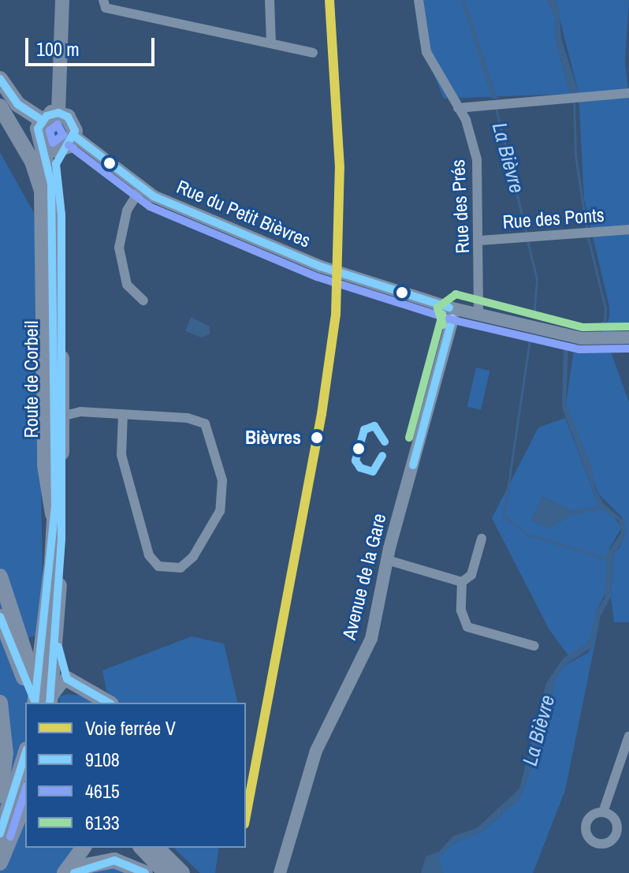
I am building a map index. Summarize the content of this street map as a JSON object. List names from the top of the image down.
{
  "streets": {
    "main road": ["Route de Corbeil"],
    "street": [
      "Rue des Prés",
      "Rue du Petit Bièvres",
      "Rue des Ponts",
      "Avenue de la Gare"
    ]
  },
  "crossings": [
    ["Rue des Prés", "Rue du Petit Bièvres"],
    ["Rue des Prés", "Rue des Ponts"],
    ["Rue du Petit Bièvres", "Route de Corbeil"],
    ["Rue du Petit Bièvres", "Avenue de la Gare"]
  ],
  "water": ["La Bièvre"],
  "places": ["Bièvres"],
  "lines": [
    "rail line V",
    "transit line 9108",
    "transit line 4615",
    "transit line 6133"
  ],
  "legend": [
    "Voie ferrée V",
    "9108",
    "4615",
    "6133"
  ],
  "scale_bar": "100 m"
}
